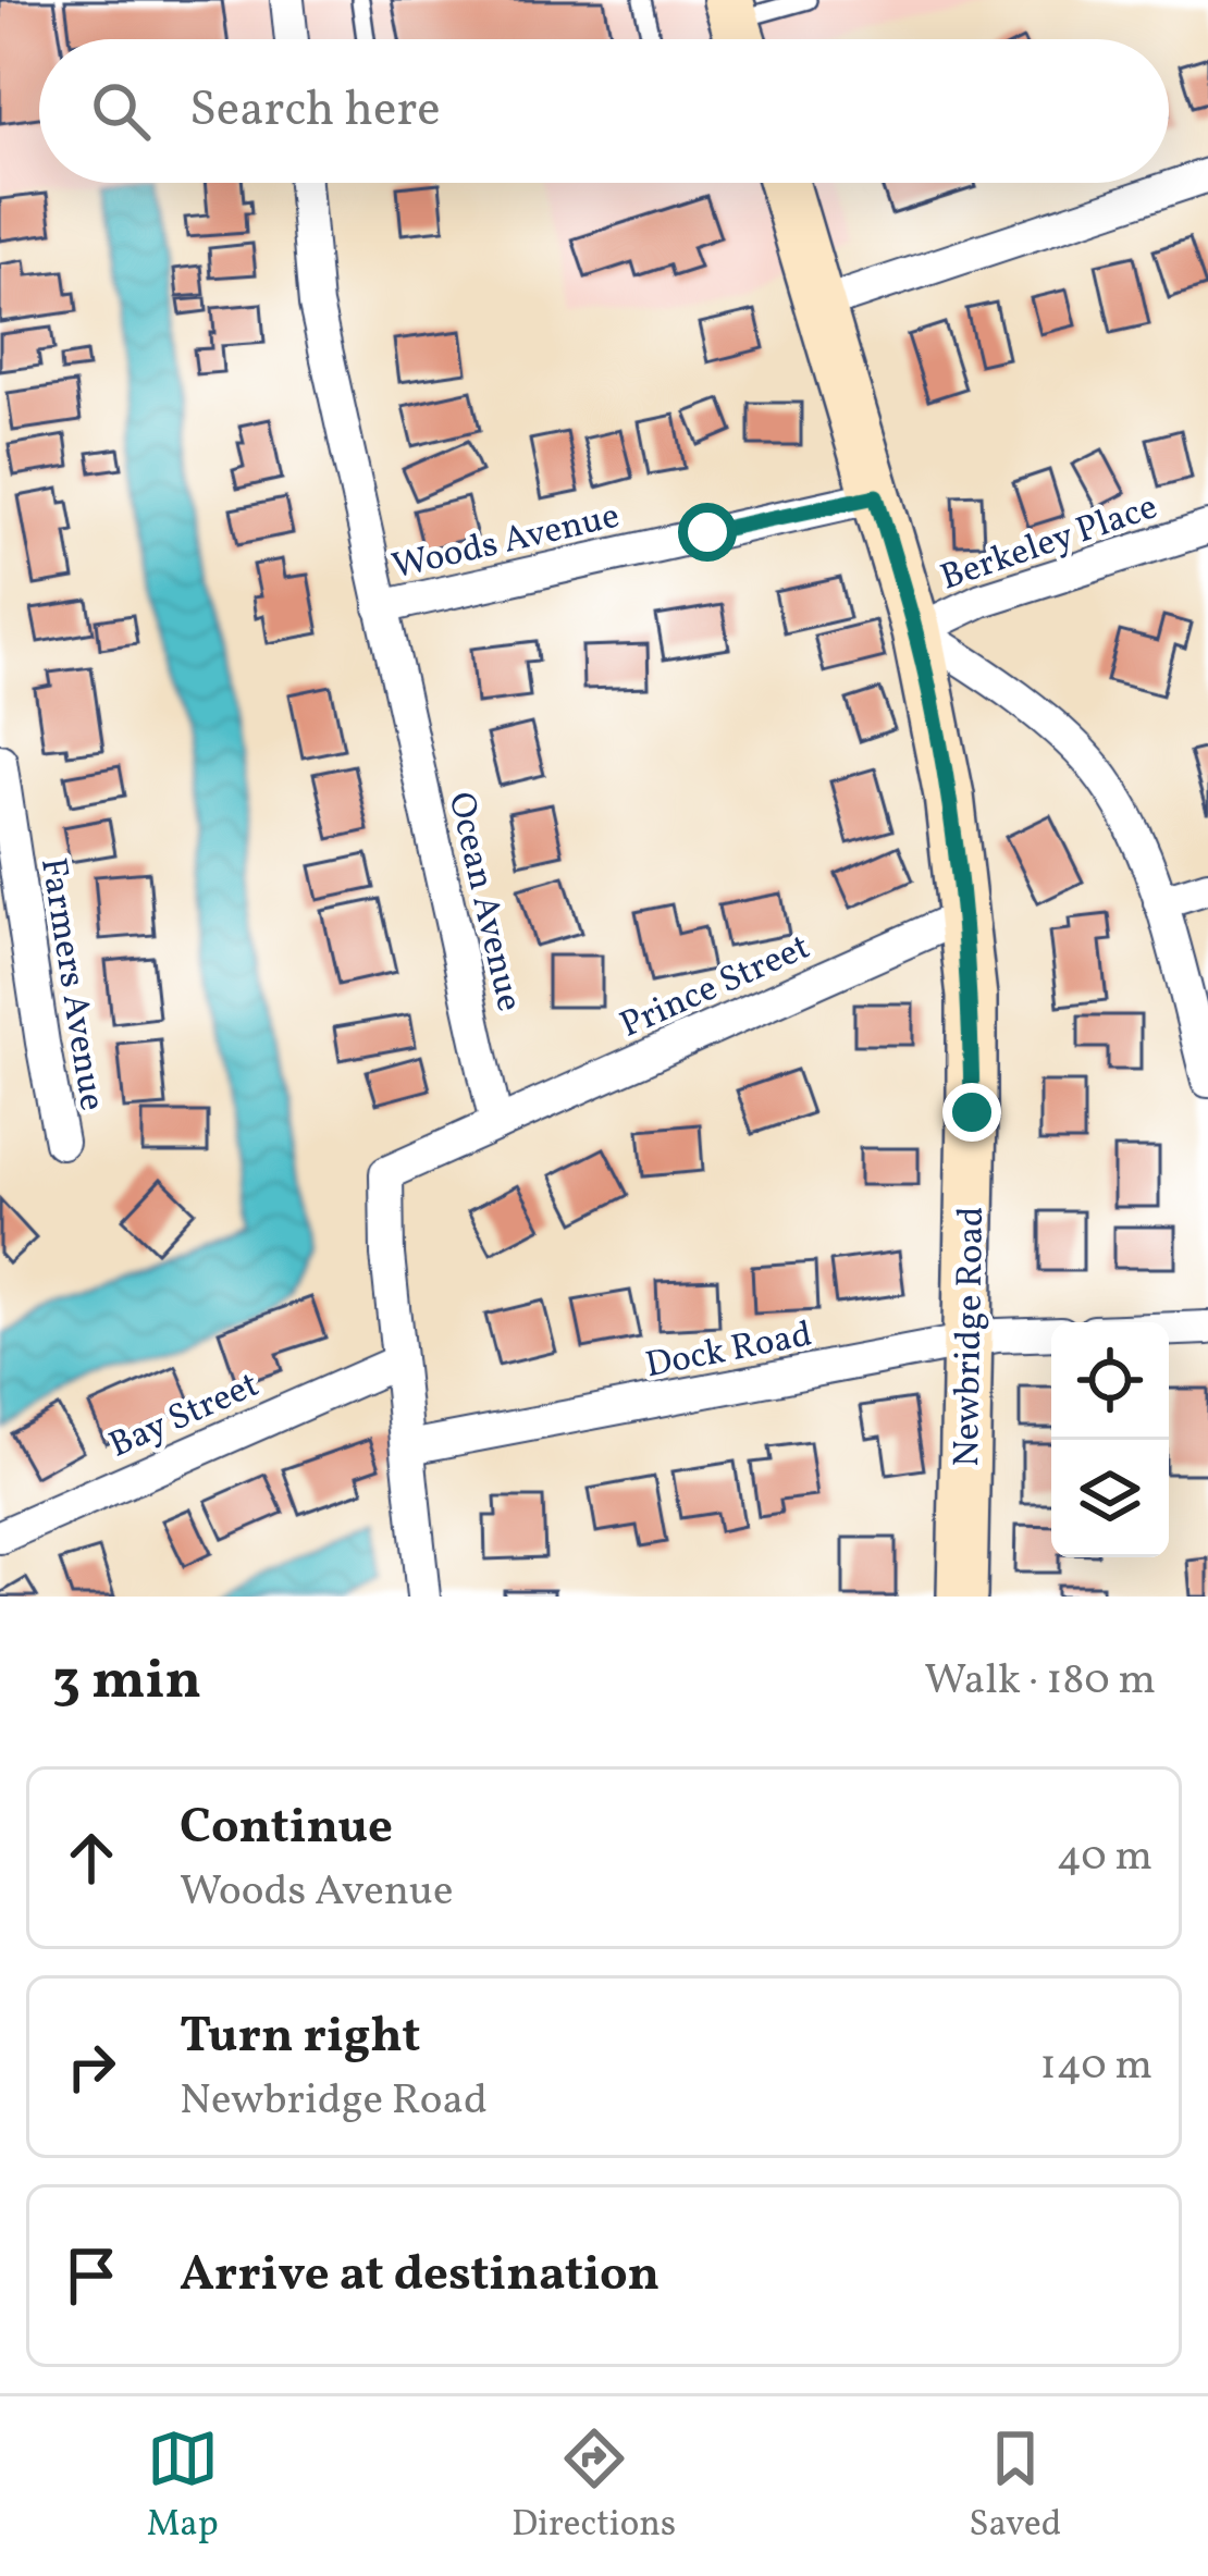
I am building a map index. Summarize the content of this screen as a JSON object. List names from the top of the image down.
{
  "streets": {
    "street": [
      "Woods Avenue",
      "Berkeley Place",
      "Ocean Avenue",
      "Farmers Avenue",
      "Prince Street",
      "Newbridge Road",
      "Dock Road",
      "Bay Street"
    ]
  },
  "crossings": [
    ["Woods Avenue", "Ocean Avenue"],
    ["Woods Avenue", "Newbridge Road"],
    ["Berkeley Place", "Newbridge Road"],
    ["Ocean Avenue", "Prince Street"],
    ["Prince Street", "Newbridge Road"],
    ["Newbridge Road", "Dock Road"]
  ],
  "page": {
    "search": "Search here",
    "heading": ["3 min", "Walk · 180 m"],
    "list": [
      ["Continue", "Woods Avenue", "40 m"],
      ["Turn right", "Newbridge Road", "140 m"],
      "Arrive at destination"
    ],
    "nav": ["Map", "Directions", "Saved"]
  }
}
